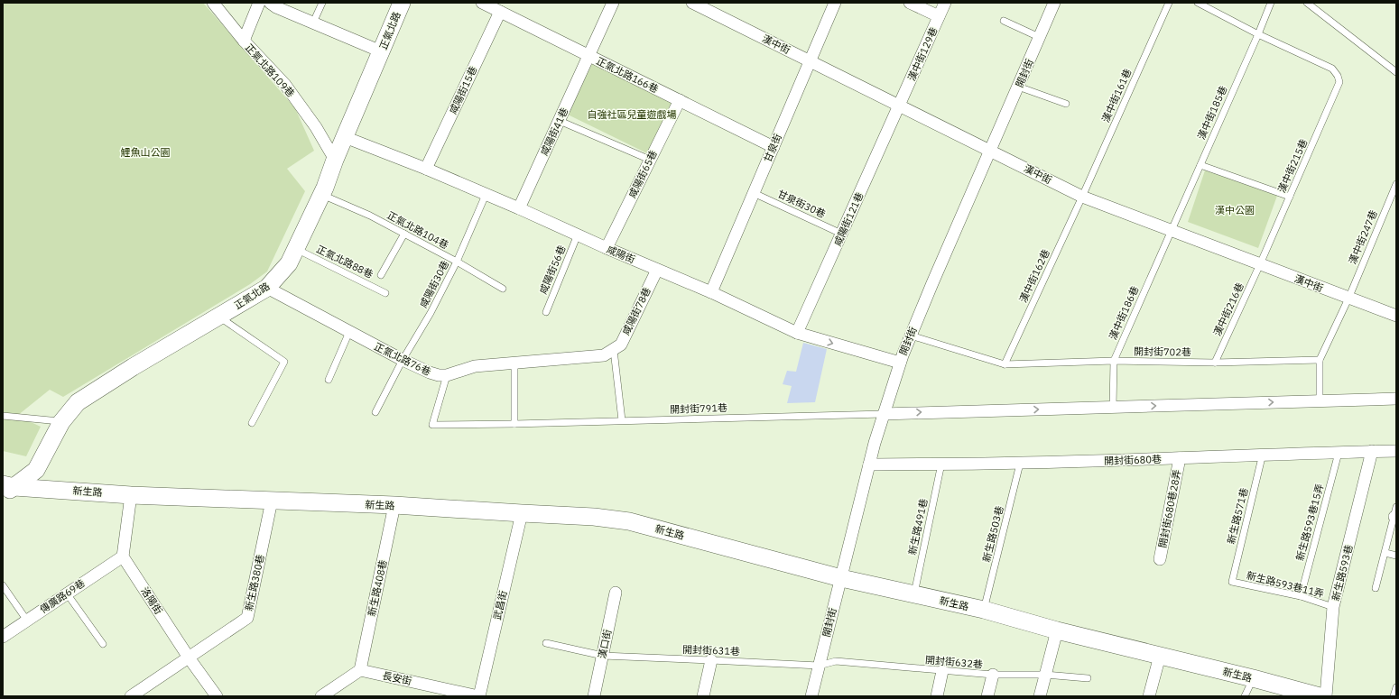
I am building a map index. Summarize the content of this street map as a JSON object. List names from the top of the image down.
{
  "streets": {
    "street": [
      "正氣北路",
      "漢中街",
      "漢中街129巷",
      "正氣北路109巷",
      "開封街",
      "正氣北路166巷",
      "咸陽街15巷",
      "咸陽街41巷",
      "甘泉街",
      "咸陽街65巷",
      "咸陽街121巷",
      "咸陽街",
      "咸陽街78巷",
      "正氣北路76巷",
      "開封街680巷",
      "新生路",
      "開封街680巷28弄",
      "新生路593巷",
      "新生路380巷",
      "新生路408巷",
      "傳廣路69巷",
      "洛陽街",
      "武昌街",
      "漢口街",
      "長安街"
    ],
    "lane": [
      "漢中街161巷",
      "漢中街185巷",
      "漢中街215巷",
      "甘泉街30巷",
      "正氣北路104巷",
      "漢中街247巷",
      "正氣北路88巷",
      "咸陽街56巷",
      "漢中街162巷",
      "咸陽街30巷",
      "漢中街216巷",
      "漢中街186巷",
      "開封街702巷",
      "開封街791巷",
      "新生路571巷",
      "新生路593巷15弄",
      "新生路491巷",
      "新生路503巷",
      "新生路593巷11弄",
      "開封街631巷",
      "開封街632巷"
    ]
  },
  "crossings": [
    ["正氣北路", "正氣北路109巷"],
    ["正氣北路", "正氣北路104巷"],
    ["正氣北路", "咸陽街"],
    ["正氣北路", "正氣北路88巷"],
    ["正氣北路", "正氣北路76巷"],
    ["正氣北路", "新生路"],
    ["漢中街", "漢中街129巷"],
    ["漢中街", "開封街"],
    ["漢中街", "漢中街161巷"],
    ["漢中街", "漢中街185巷"],
    ["漢中街", "甘泉街"],
    ["漢中街", "漢中街215巷"],
    ["漢中街", "咸陽街121巷"],
    ["漢中街", "漢中街247巷"],
    ["漢中街", "漢中街162巷"],
    ["漢中街", "漢中街216巷"],
    ["漢中街", "漢中街186巷"],
    ["漢中街129巷", "咸陽街121巷"],
    ["開封街", "咸陽街"],
    ["開封街", "開封街702巷"],
    ["開封街", "開封街791巷"],
    ["開封街", "開封街680巷"],
    ["開封街", "新生路"],
    ["開封街", "開封街631巷"],
    ["開封街", "開封街632巷"],
    ["正氣北路166巷", "咸陽街15巷"],
    ["正氣北路166巷", "咸陽街41巷"],
    ["正氣北路166巷", "甘泉街"],
    ["正氣北路166巷", "咸陽街65巷"],
    ["咸陽街15巷", "咸陽街"],
    ["漢中街161巷", "漢中街162巷"],
    ["漢中街185巷", "漢中街215巷"],
    ["漢中街185巷", "漢中街186巷"],
    ["咸陽街41巷", "咸陽街"],
    ["甘泉街", "甘泉街30巷"],
    ["甘泉街", "咸陽街"],
    ["漢中街215巷", "漢中街216巷"],
    ["咸陽街65巷", "咸陽街"],
    ["甘泉街30巷", "咸陽街121巷"],
    ["咸陽街121巷", "咸陽街"],
    ["正氣北路104巷", "咸陽街30巷"],
    ["漢中街247巷", "開封街702巷"],
    ["咸陽街", "咸陽街56巷"],
    ["咸陽街", "咸陽街30巷"],
    ["咸陽街", "咸陽街78巷"],
    ["漢中街162巷", "開封街702巷"],
    ["咸陽街30巷", "正氣北路76巷"],
    ["漢中街216巷", "開封街702巷"],
    ["咸陽街78巷", "正氣北路76巷"],
    ["漢中街186巷", "開封街702巷"],
    ["正氣北路76巷", "開封街791巷"],
    ["開封街680巷", "開封街680巷28弄"],
    ["開封街680巷", "新生路571巷"],
    ["開封街680巷", "新生路593巷15弄"],
    ["開封街680巷", "新生路491巷"],
    ["開封街680巷", "新生路503巷"],
    ["開封街680巷", "新生路593巷"],
    ["新生路", "新生路491巷"],
    ["新生路", "新生路503巷"],
    ["新生路", "新生路380巷"],
    ["新生路", "新生路408巷"],
    ["新生路", "武昌街"],
    ["新生路571巷", "新生路593巷11弄"],
    ["新生路593巷15弄", "新生路593巷11弄"],
    ["新生路593巷", "新生路593巷11弄"],
    ["新生路380巷", "洛陽街"],
    ["新生路408巷", "長安街"],
    ["傳廣路69巷", "洛陽街"],
    ["武昌街", "長安街"],
    ["漢口街", "開封街631巷"],
    ["開封街631巷", "開封街632巷"]
  ],
  "parks": ["自強社區兒童遊戲場", "鯉魚山公園", "漢中公園"]
}
